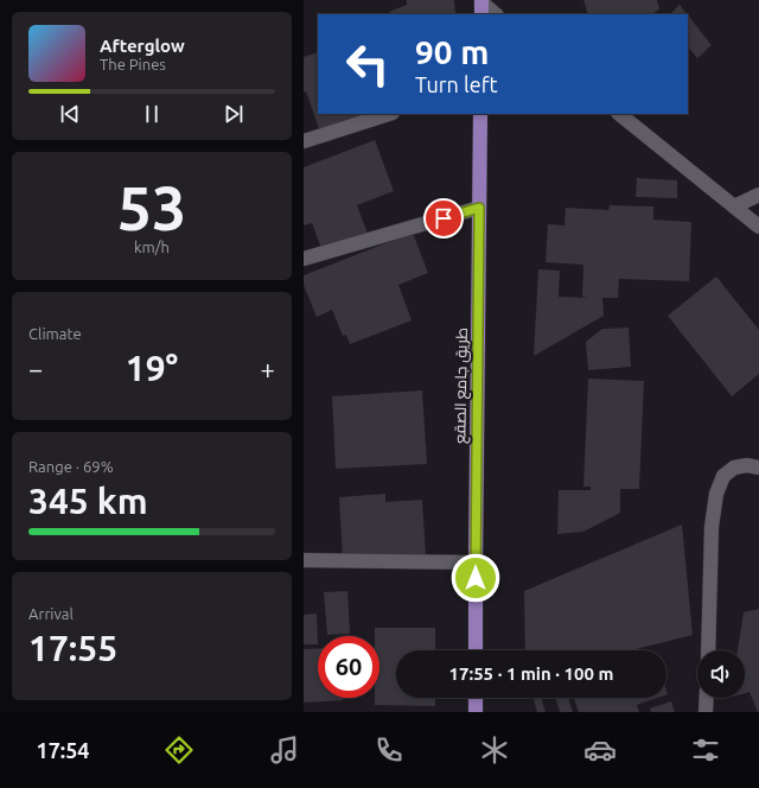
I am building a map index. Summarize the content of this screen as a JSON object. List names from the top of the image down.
{
  "streets": {
    "main road": ["طريق جامع الصقع"]
  },
  "page": {
    "turn": ["90 m", "Turn left"],
    "song": ["Afterglow", "The Pines"],
    "tile": [
      ["53", "km/h"],
      "Climate",
      ["Range · 69%", "345 km"],
      ["Arrival", "17:55"]
    ],
    "heat": ["−", "19°", "+"],
    "limit": "60",
    "trip": "17:55 · 1 min · 100 m",
    "tabs": "17:54"
  }
}
